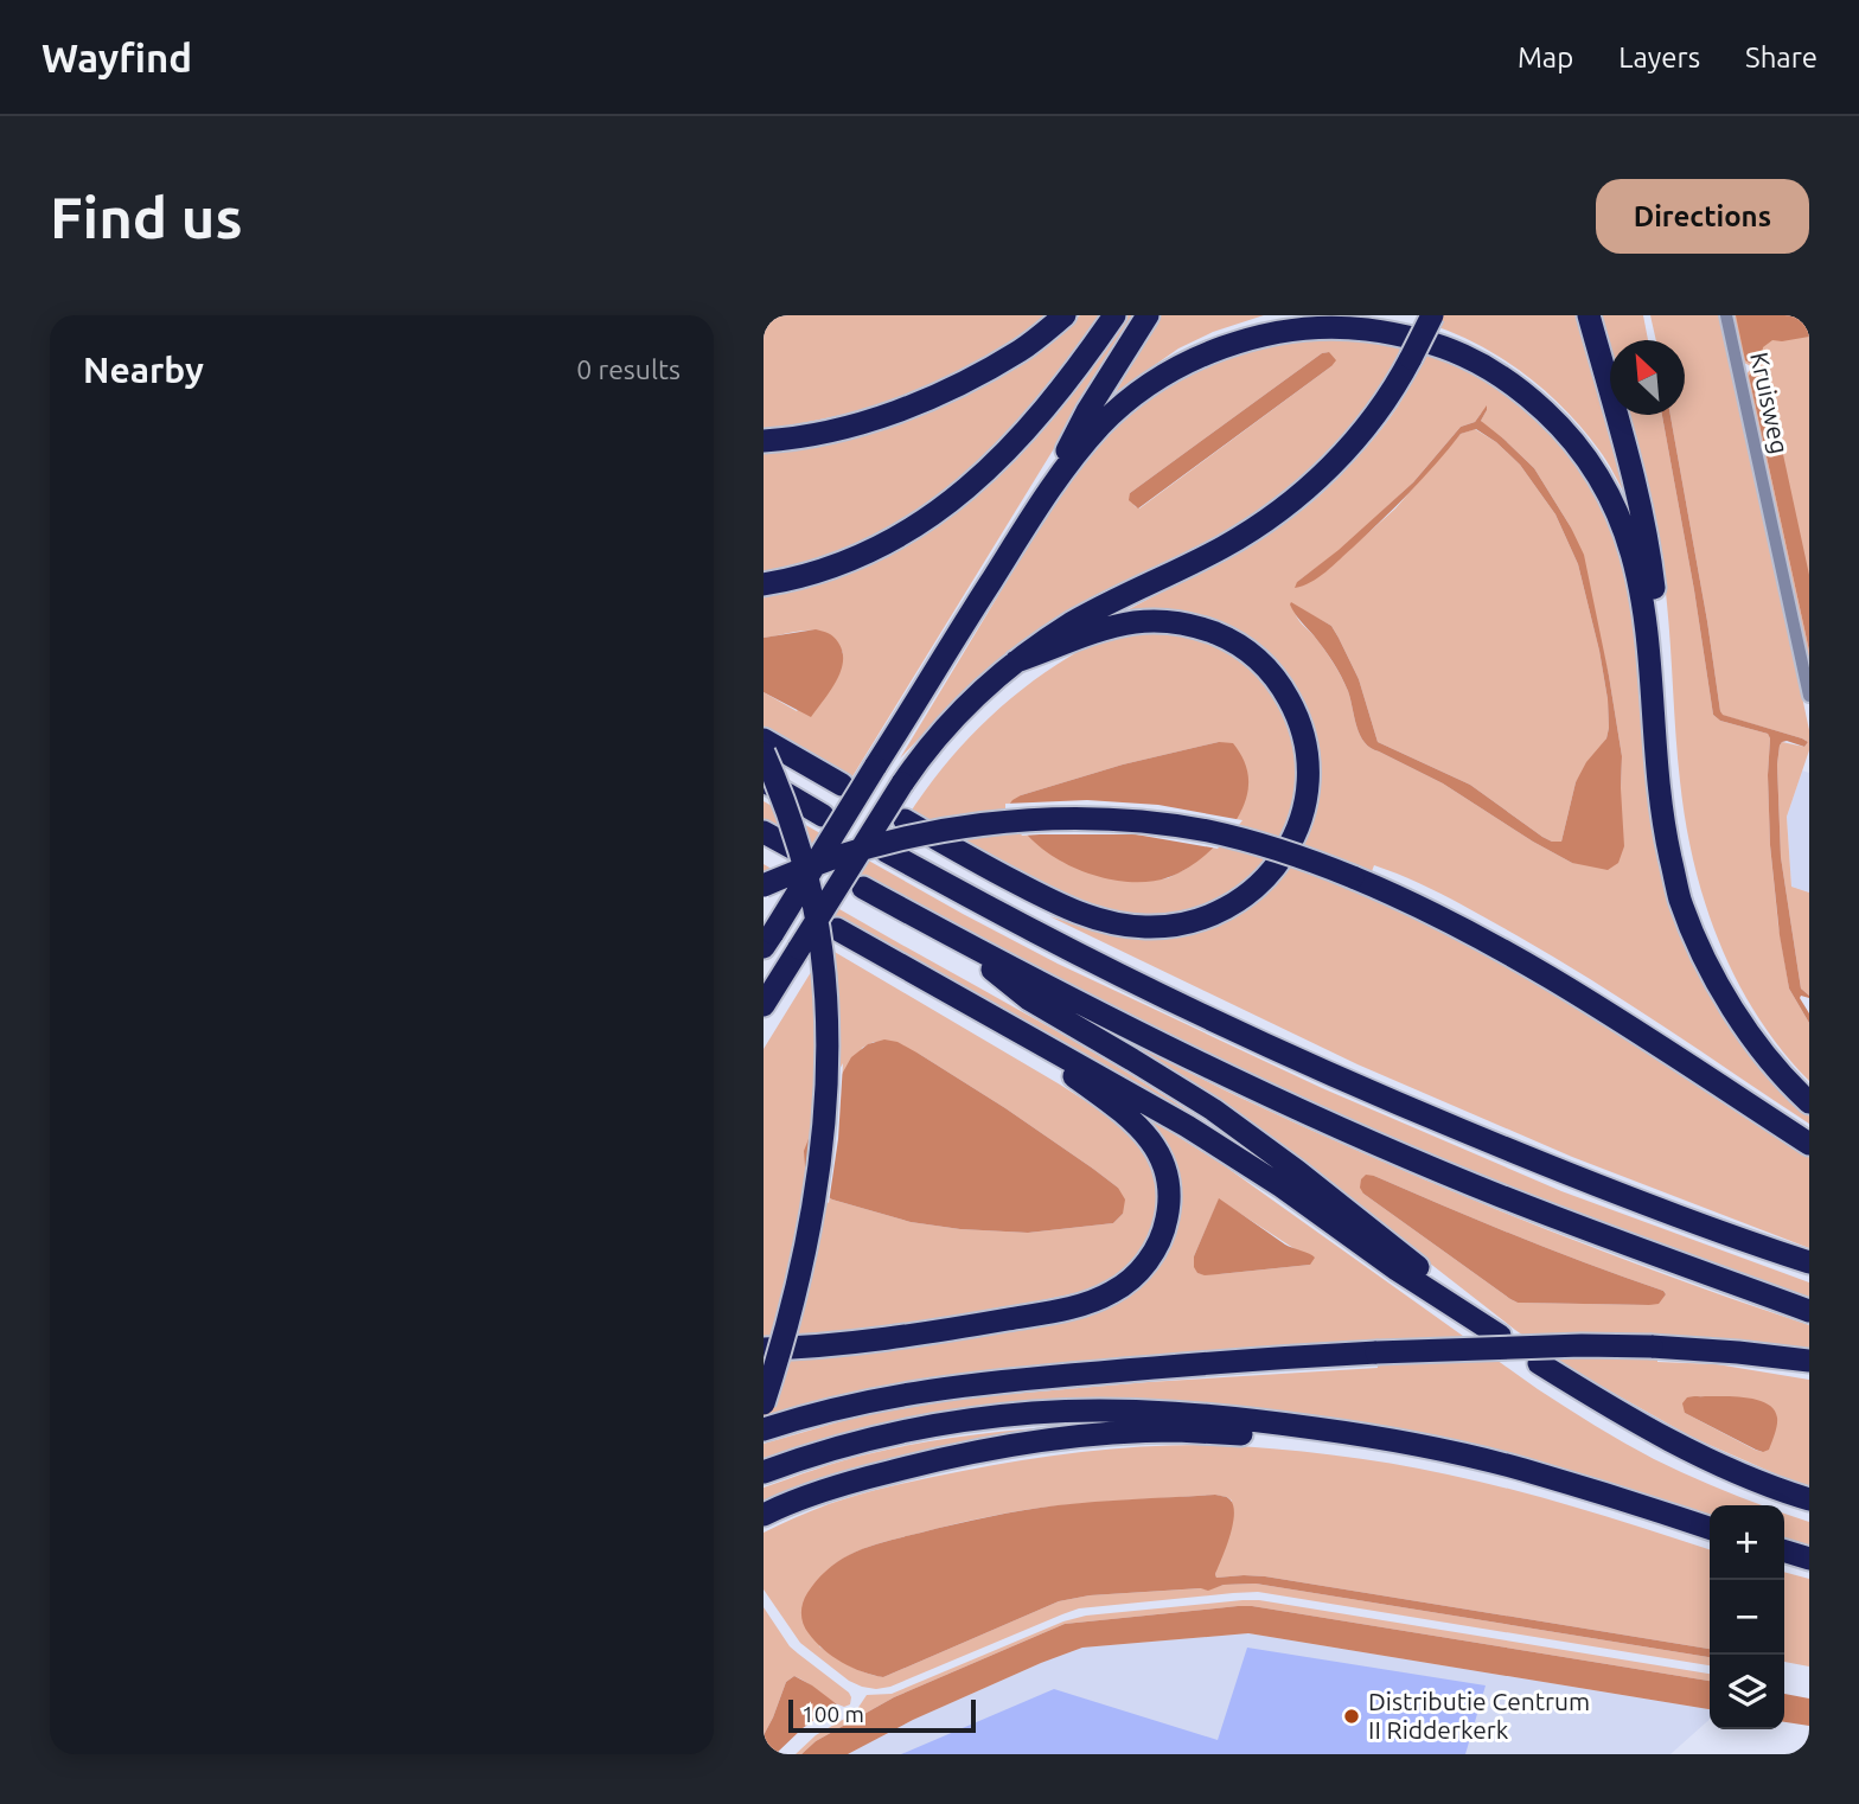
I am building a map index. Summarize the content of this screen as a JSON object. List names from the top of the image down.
{
  "streets": {
    "street": ["Kruisweg"]
  },
  "places": ["Distributie Centrum II Ridderkerk"],
  "scale_bar": "100 m",
  "north": "top left",
  "page": {
    "header": "Wayfind",
    "nav": ["Map", "Layers", "Share"],
    "buttons": "Directions",
    "title": "Find us",
    "heading": ["Nearby", "0 results"],
    "map_buttons": ["+", "−"],
    "scale": "100 m"
  }
}
